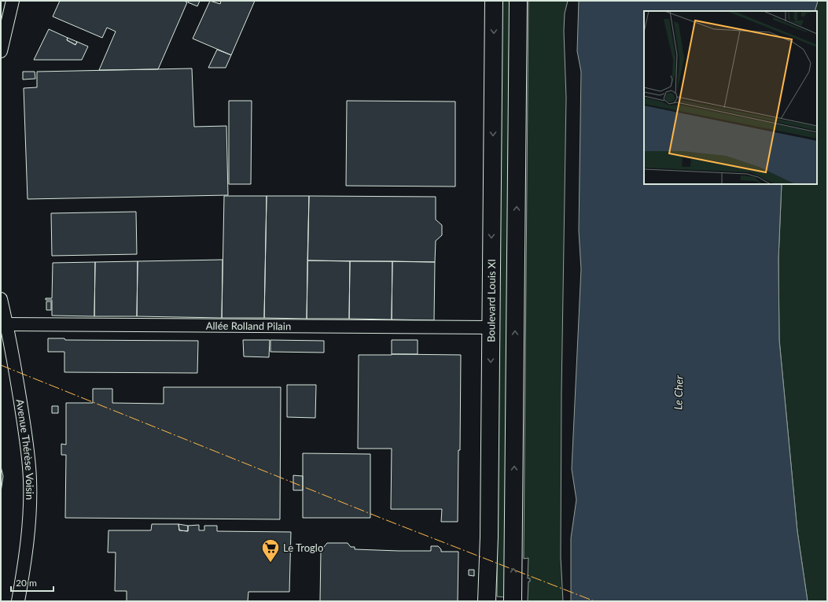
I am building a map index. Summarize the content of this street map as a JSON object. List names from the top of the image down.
{
  "streets": {
    "main road": ["Boulevard Louis XI"],
    "street": ["Allée Rolland Pilain", "Avenue Thérèse Voisin"]
  },
  "crossings": [
    ["Boulevard Louis XI", "Allée Rolland Pilain"],
    ["Allée Rolland Pilain", "Avenue Thérèse Voisin"]
  ],
  "water": ["Le Cher"],
  "places": {
    "supermarket": ["Le Troglo"]
  },
  "scale_bar": "20 m"
}
